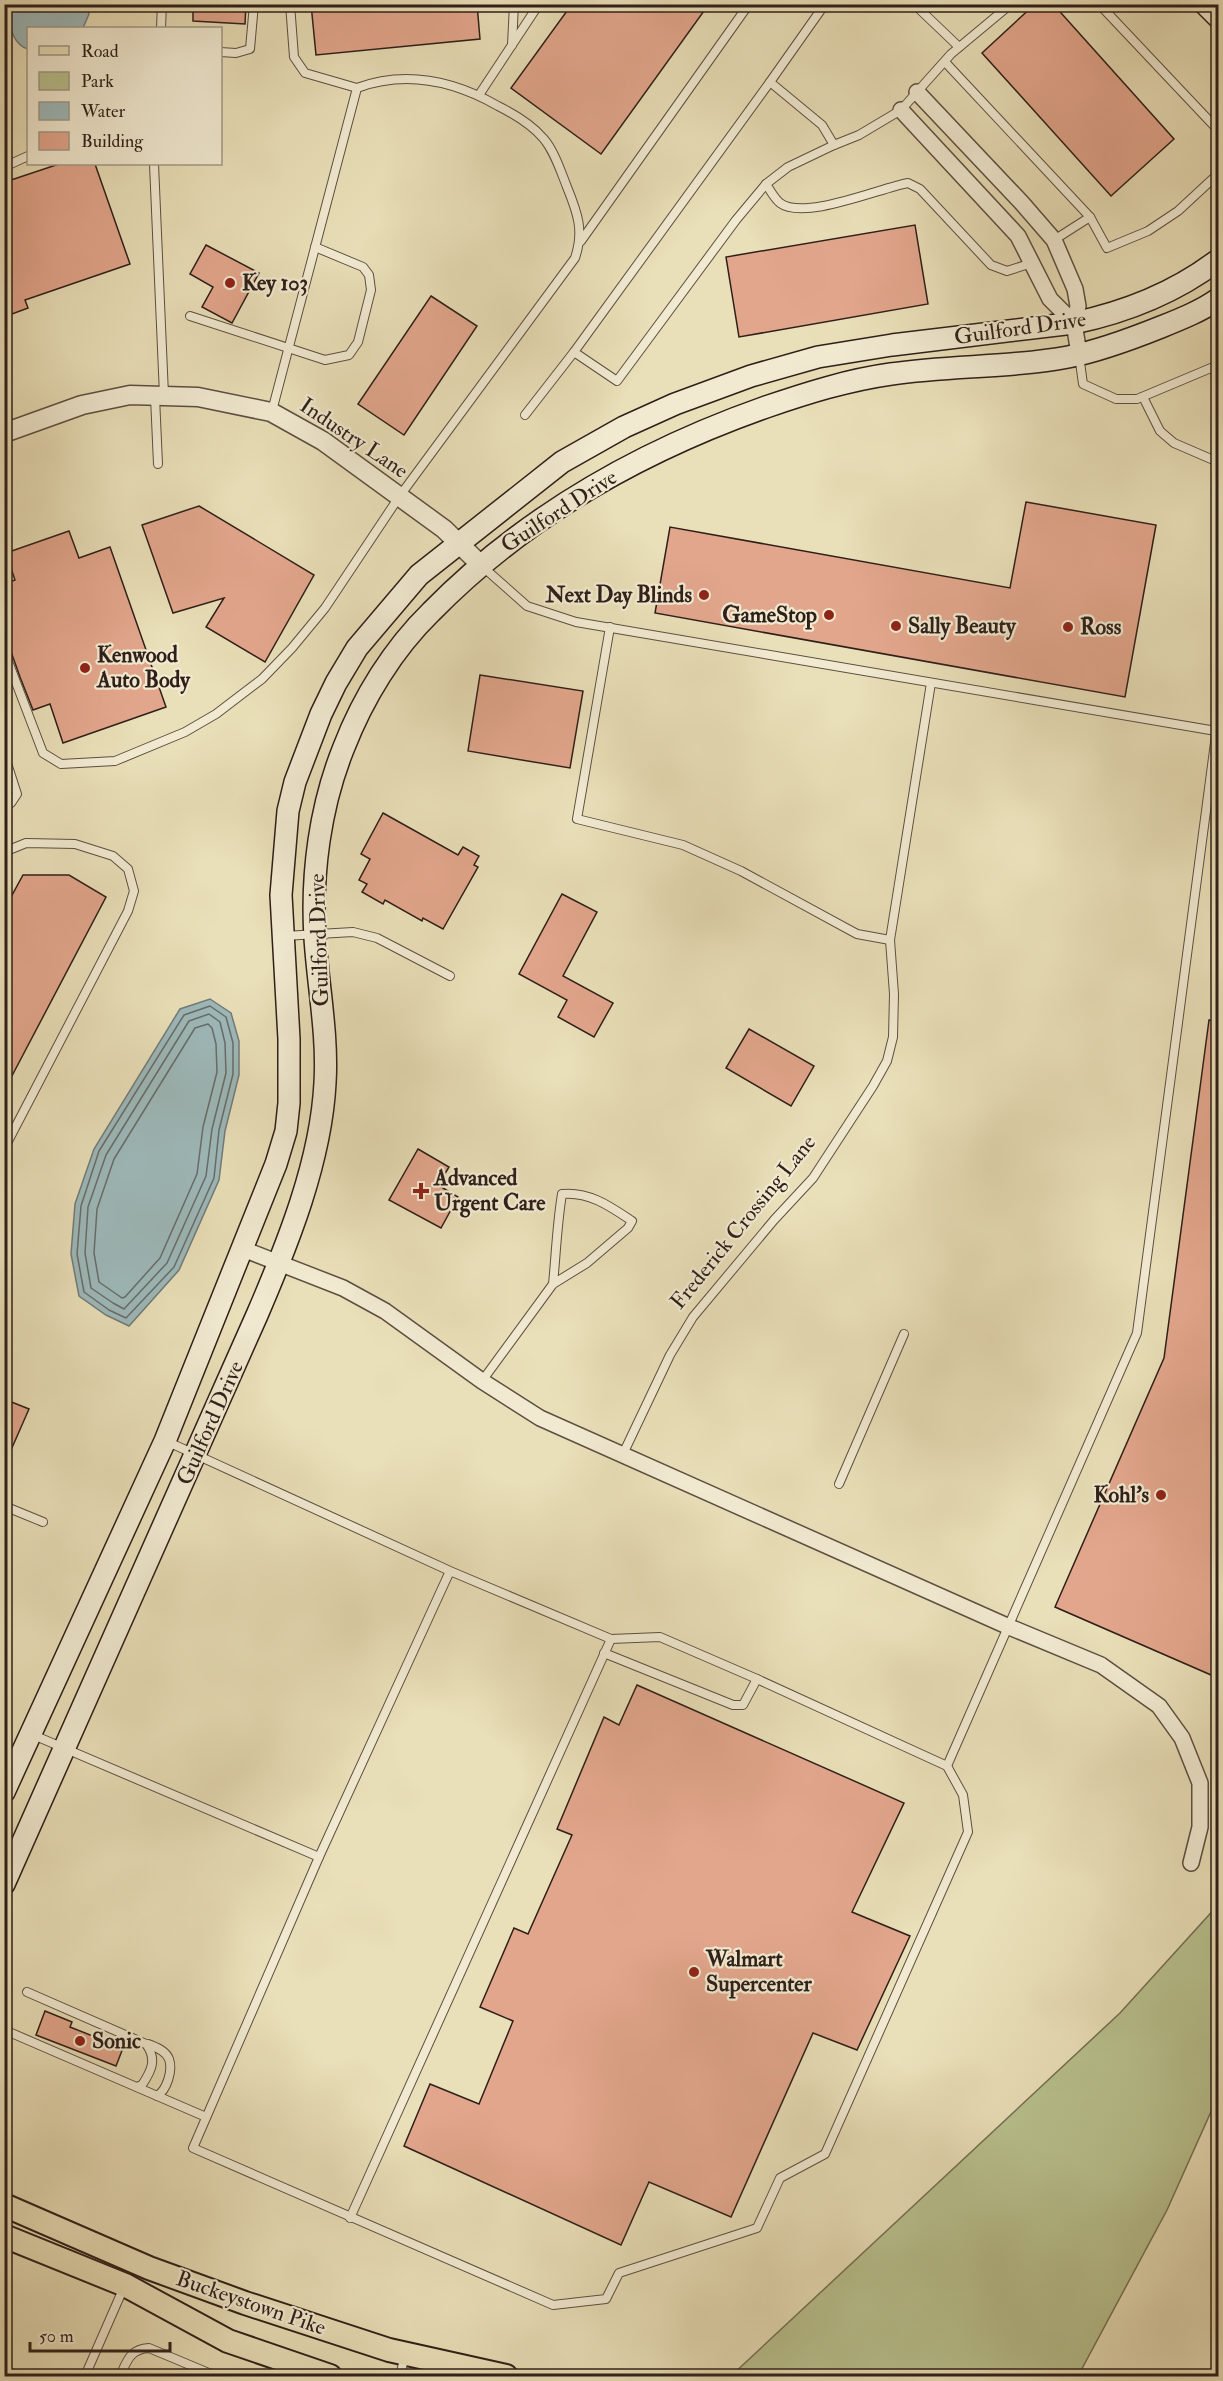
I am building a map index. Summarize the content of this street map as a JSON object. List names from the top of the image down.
{
  "streets": {
    "main road": ["Guilford Drive", "Buckeystown Pike"],
    "street": ["Industry Lane"],
    "lane": ["Frederick Crossing Lane"]
  },
  "crossings": [
    ["Guilford Drive", "Industry Lane"]
  ],
  "places": {
    "other": [
      "Key 103",
      "Next Day Blinds",
      "GameStop",
      "Sally Beauty",
      "Ross",
      "Kenwood Auto Body",
      "Kohl's",
      "Walmart Supercenter",
      "Sonic"
    ],
    "health": ["Advanced Urgent Care"]
  },
  "legend": [
    "Road",
    "Park",
    "Water",
    "Building"
  ],
  "scale_bar": "50 m"
}
